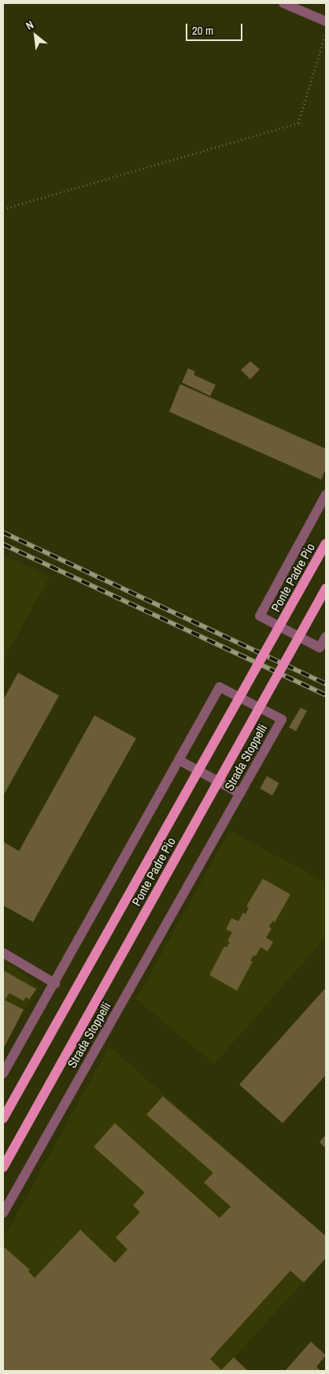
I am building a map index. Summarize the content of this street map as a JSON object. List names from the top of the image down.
{
  "streets": {
    "main road": ["Ponte Padre Pio"],
    "street": ["Strada Stoppelli"]
  },
  "scale_bar": "20 m",
  "north": "top left"
}
